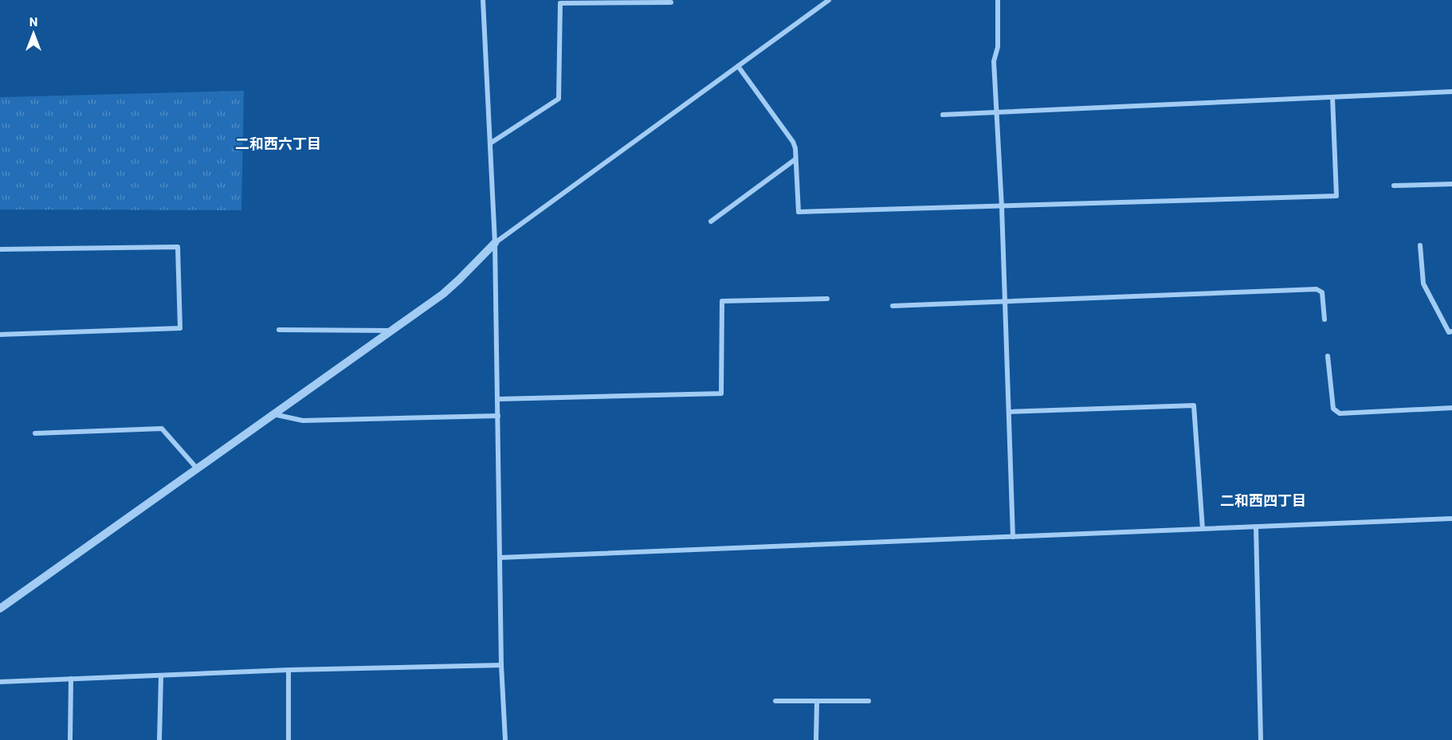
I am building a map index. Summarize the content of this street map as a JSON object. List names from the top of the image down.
{
  "districts": ["二和西六丁目", "二和西四丁目"],
  "north": "top"
}
